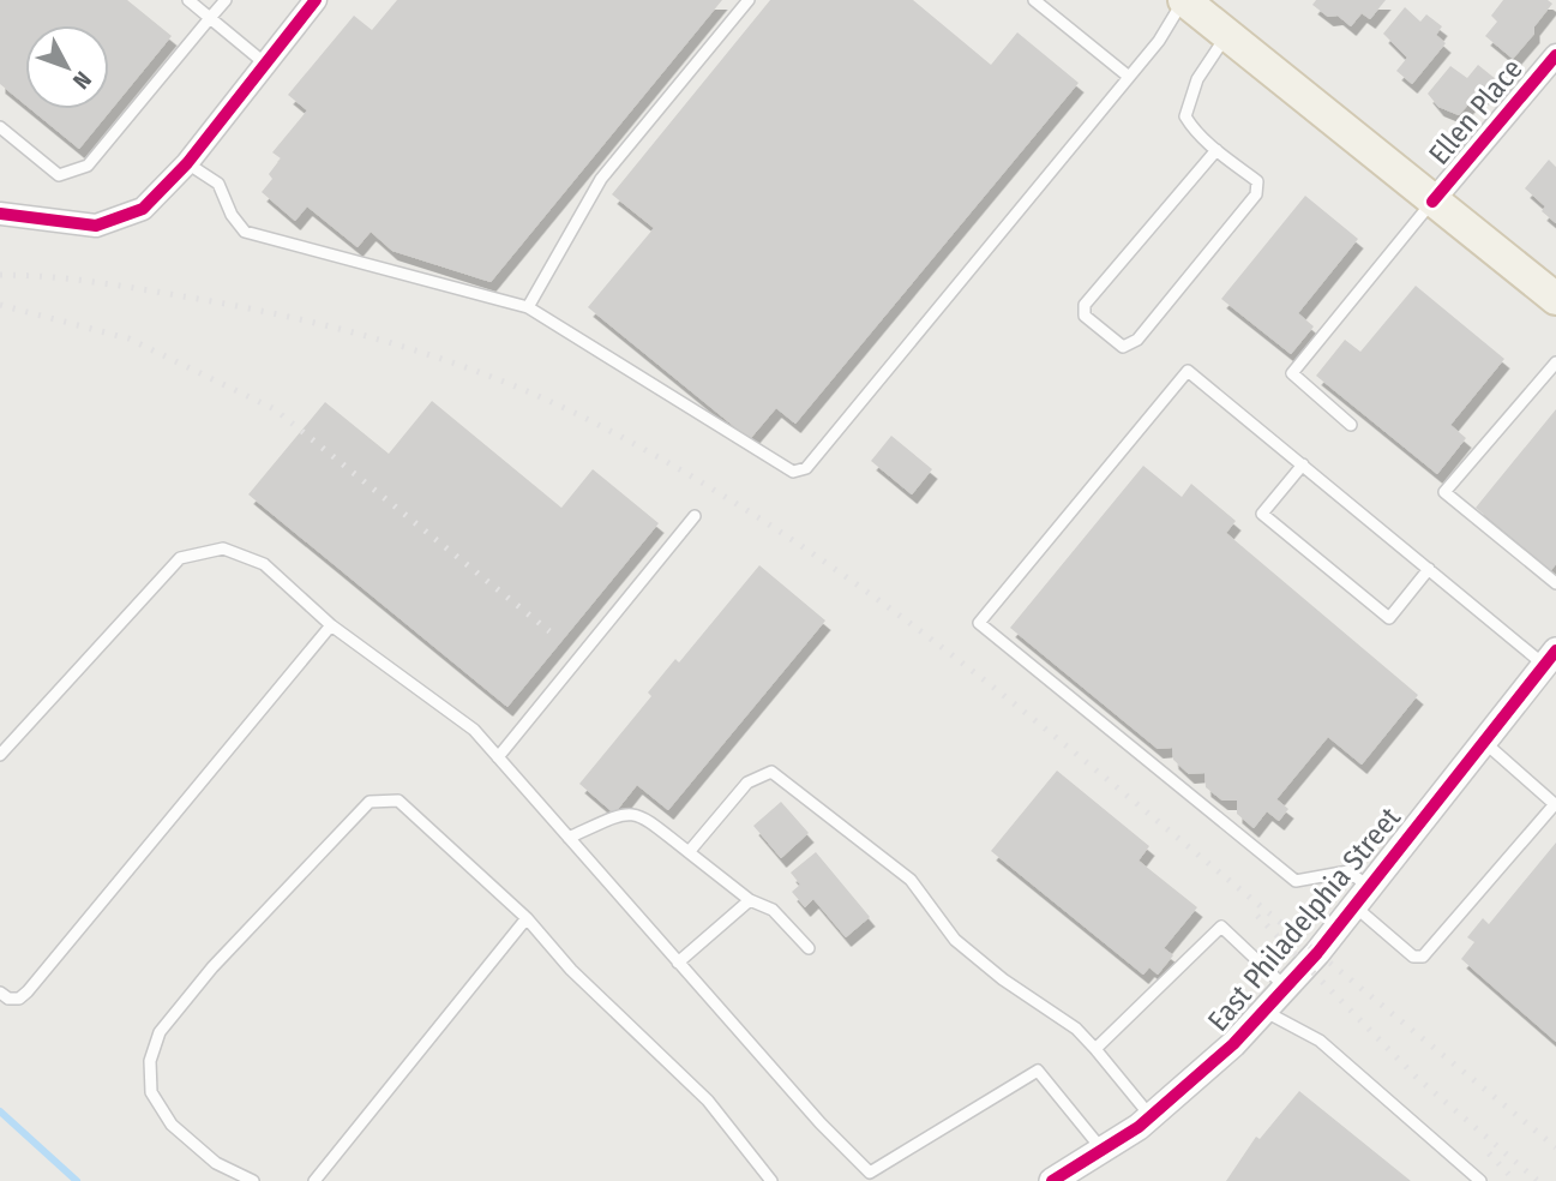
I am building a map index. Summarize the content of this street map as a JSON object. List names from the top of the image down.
{
  "streets": {
    "street": ["Ellen Place", "East Philadelphia Street"]
  },
  "north": "bottom right"
}
